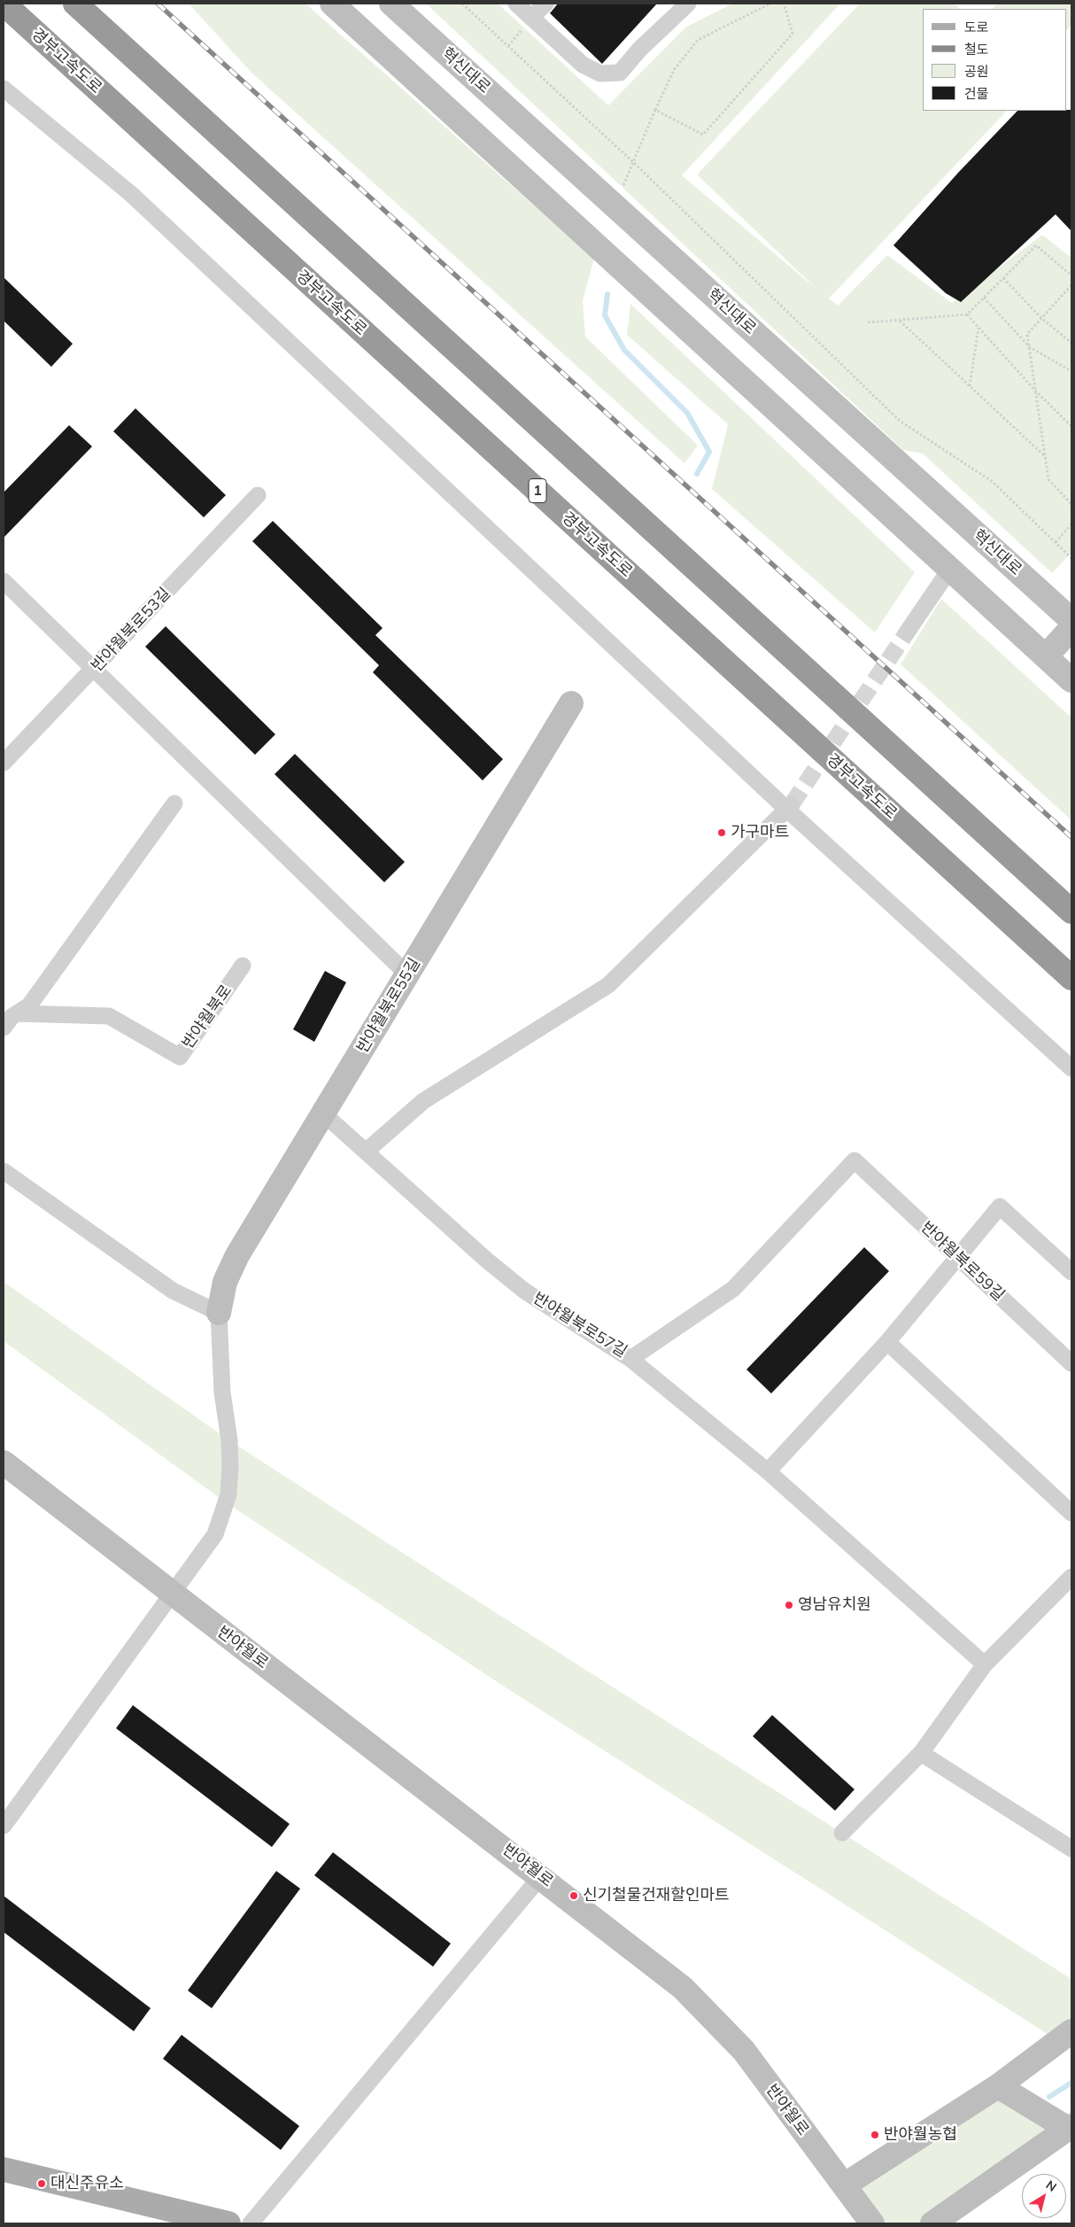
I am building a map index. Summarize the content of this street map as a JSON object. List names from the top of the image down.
{
  "streets": {
    "highway": ["경부고속도로", "1"],
    "main road": ["혁신대로", "반야월북로55길", "반야월로"],
    "street": [
      "반야월북로53길",
      "반야월북로",
      "반야월북로59길",
      "반야월북로57길"
    ]
  },
  "crossings": [
    ["반야월북로55길", "반야월북로57길"],
    ["반야월북로59길", "반야월북로57길"]
  ],
  "places": [
    "가구마트",
    "영남유치원",
    "신기철물건재할인마트",
    "반야월농협",
    "대신주유소"
  ],
  "legend": [
    "도로",
    "철도",
    "공원",
    "건물"
  ],
  "north": "top right"
}
